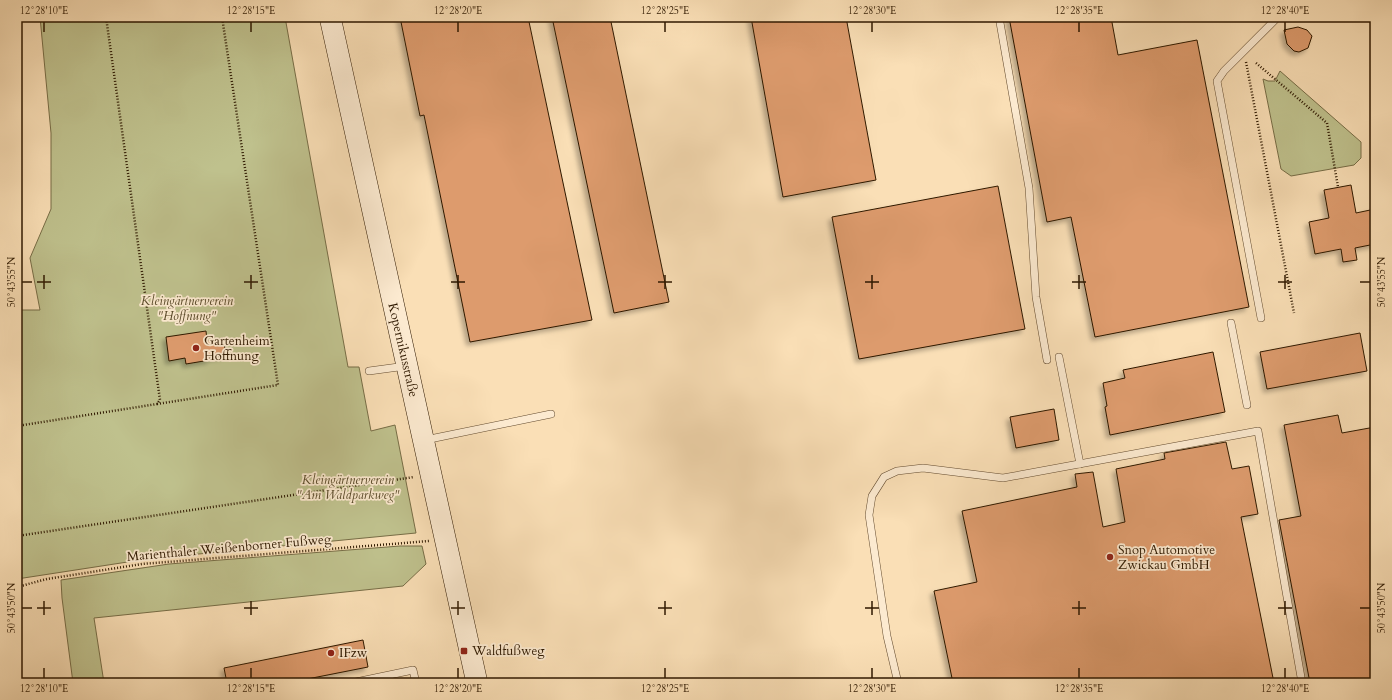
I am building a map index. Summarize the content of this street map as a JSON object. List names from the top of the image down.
{
  "streets": {
    "street": ["Kopernikusstraße"],
    "path": ["Marienthaler Weißenborner Fußweg"]
  },
  "crossings": [
    ["Kopernikusstraße", "Marienthaler Weißenborner Fußweg"]
  ],
  "parks": ["Kleingärtnerverein \"Hoffnung\"", "Kleingärtnerverein \"Am Waldparkweg\""],
  "places": {
    "other": ["Gartenheim Hoffnung", "Snop Automotive Zwickau GmbH", "IFzw"],
    "transit": ["Waldfußweg"]
  },
  "coordinates": [
    "12°28'10\"E",
    "12°28'15\"E",
    "12°28'20\"E",
    "12°28'25\"E",
    "12°28'30\"E",
    "12°28'35\"E",
    "12°28'40\"E",
    "50°43'55\"N",
    "50°43'50\"N"
  ]
}
